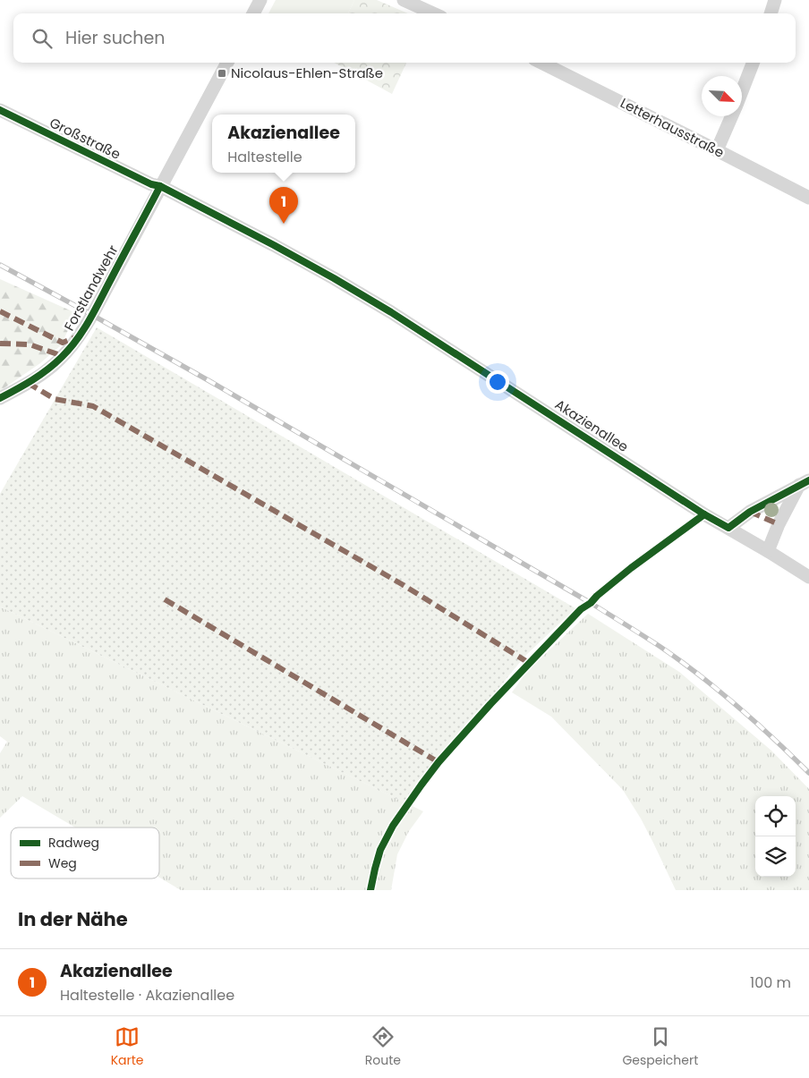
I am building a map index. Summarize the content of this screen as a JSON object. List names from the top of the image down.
{
  "streets": {
    "street": [
      "Letterhausstraße",
      "Großstraße",
      "Forstlandwehr",
      "Akazienallee"
    ]
  },
  "crossings": [
    ["Großstraße", "Forstlandwehr"],
    ["Großstraße", "Akazienallee"],
    ["Forstlandwehr", "Akazienallee"]
  ],
  "places": {
    "transit": ["Nicolaus-Ehlen-Straße"]
  },
  "legend": ["Radweg", "Weg"],
  "north": "bottom right",
  "page": {
    "search": "Hier suchen",
    "popup": ["Akazienallee", "Haltestelle"],
    "pins": "1",
    "heading": "In der Nähe",
    "list": [
      {
        "mark": "1",
        "name": "Akazienallee",
        "note": "Haltestelle · Akazienallee",
        "value": "100 m"
      }
    ],
    "nav": ["Karte", "Route", "Gespeichert"]
  }
}
